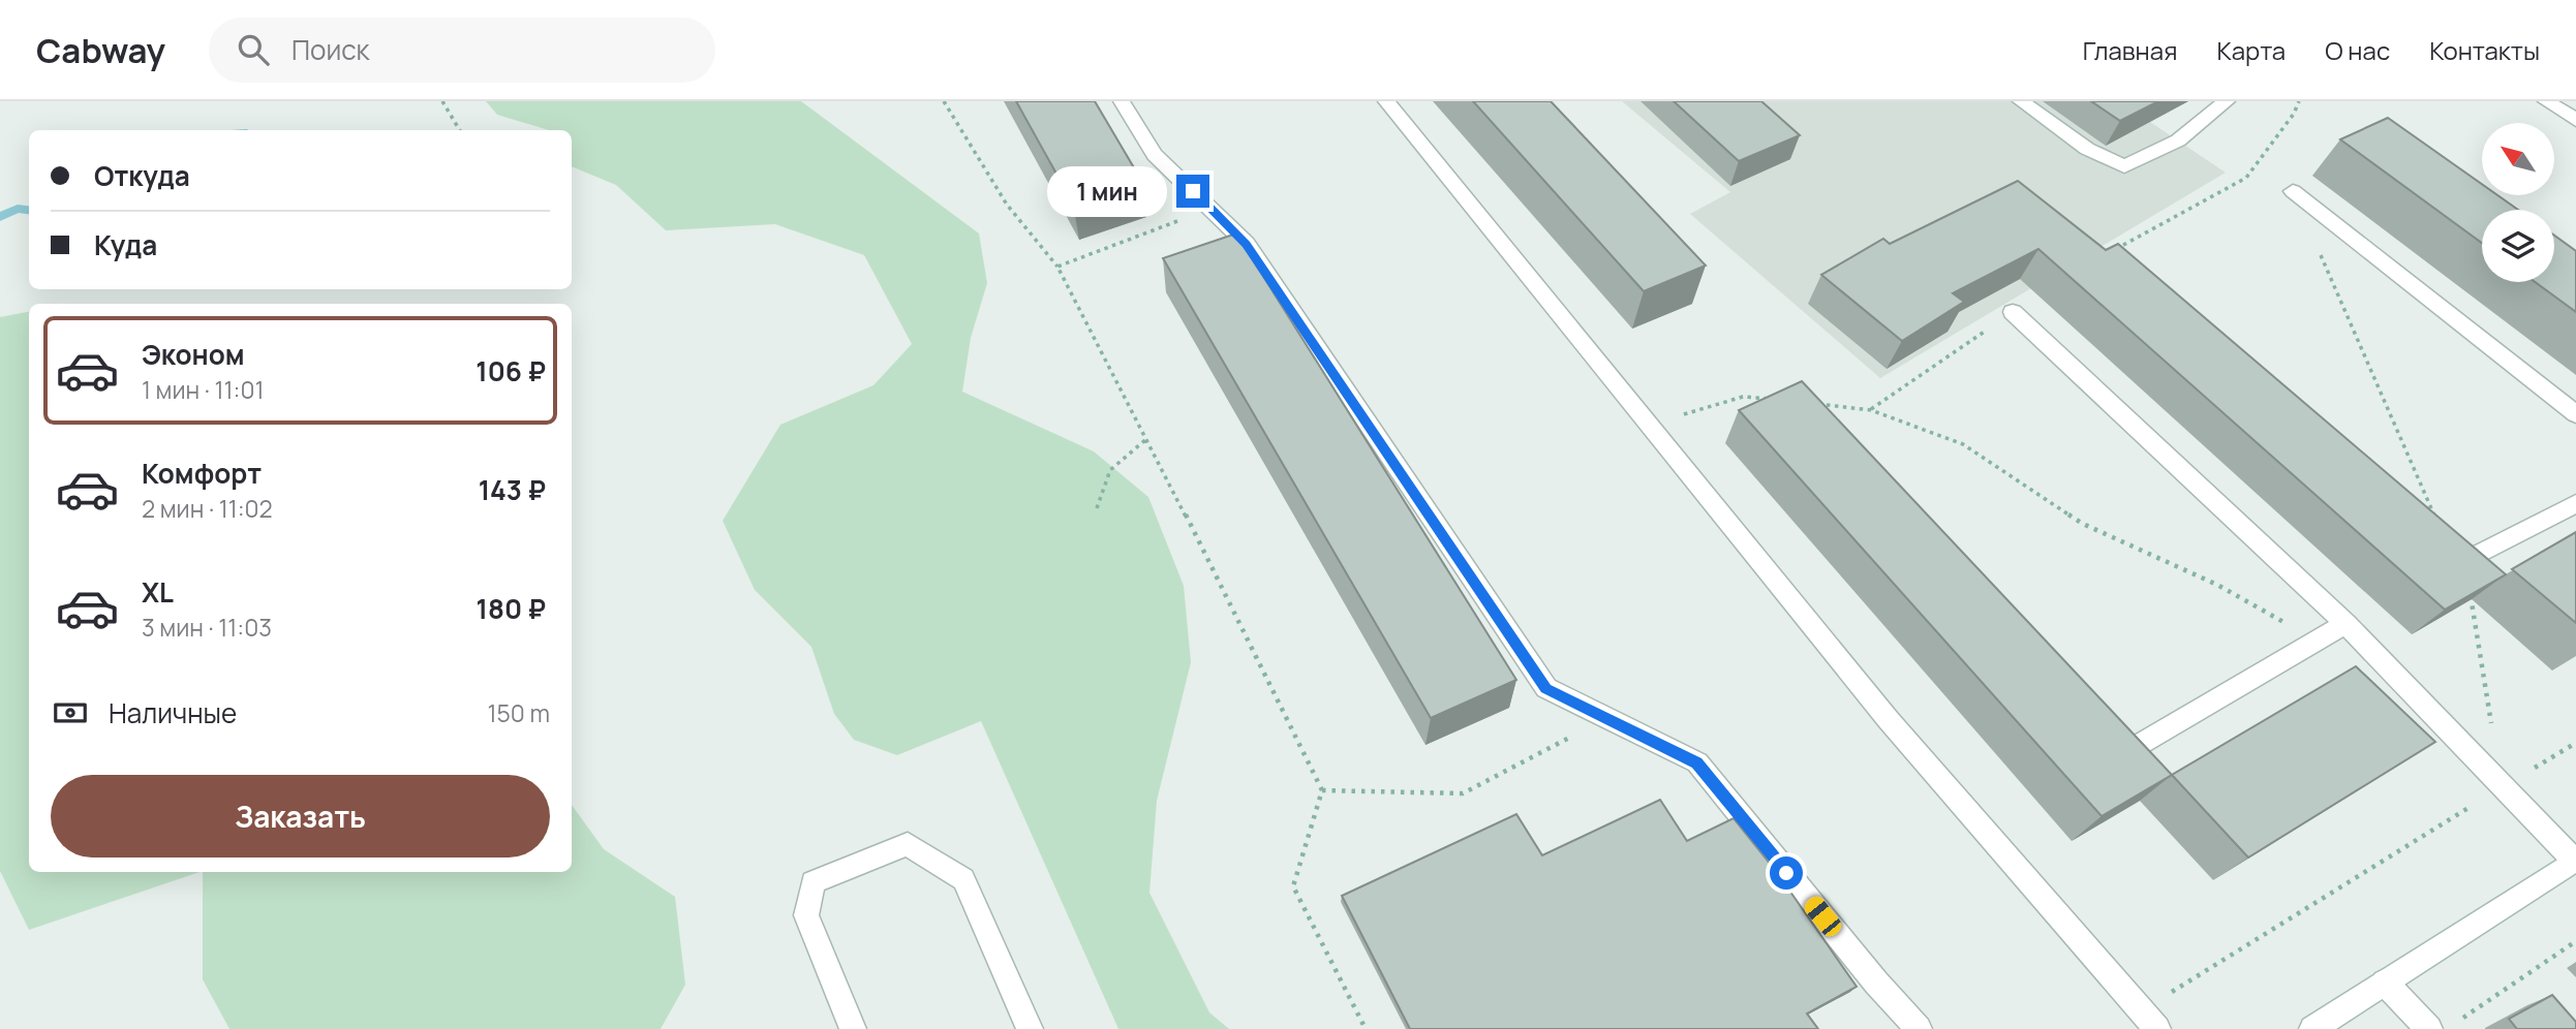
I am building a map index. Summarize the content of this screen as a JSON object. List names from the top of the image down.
{
  "north": "top left",
  "page": {
    "header": "Cabway",
    "search": "Поиск",
    "nav": [
      "Главная",
      "Карта",
      "О нас",
      "Контакты"
    ],
    "banner": ["Откуда", "Куда"],
    "bubble": "1 мин",
    "list": [
      {
        "name": "Эконом",
        "note": "1 мин · 11:01",
        "value": "106 ₽"
      },
      {
        "name": "Комфорт",
        "note": "2 мин · 11:02",
        "value": "143 ₽"
      },
      {
        "name": "XL",
        "note": "3 мин · 11:03",
        "value": "180 ₽"
      }
    ],
    "pay": ["Наличные", "150 m"],
    "buttons": "Заказать"
  }
}
